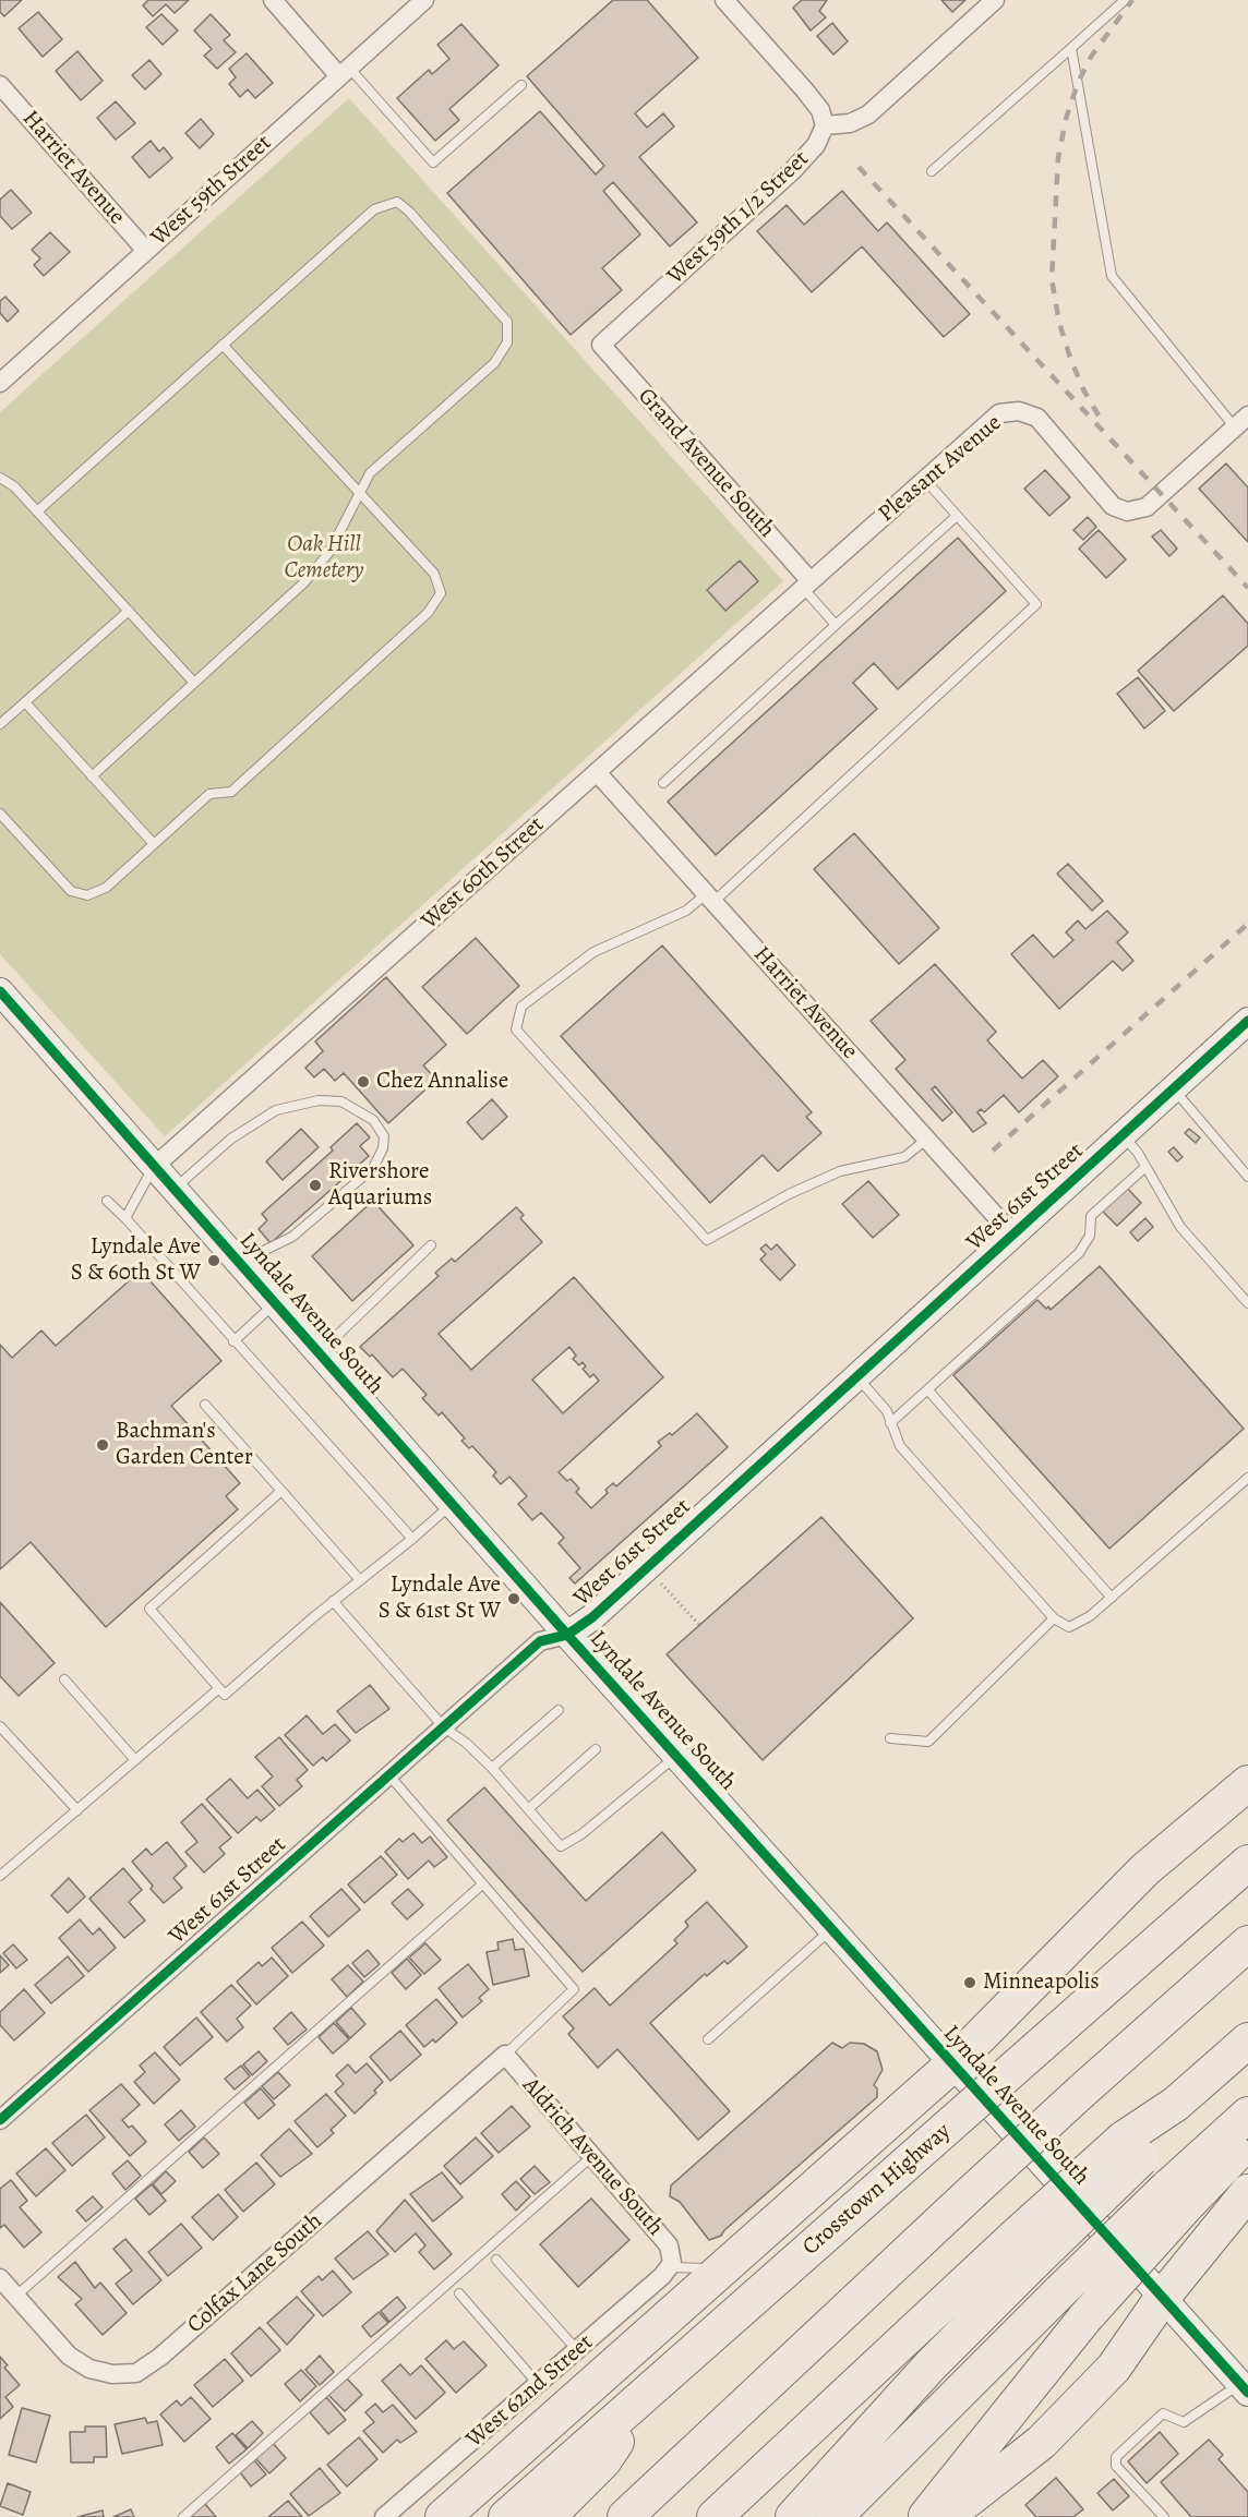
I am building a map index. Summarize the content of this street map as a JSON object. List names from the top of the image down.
{
  "streets": {
    "highway": ["Crosstown Highway"],
    "main road": ["West 61st Street", "Lyndale Avenue South"],
    "street": [
      "Harriet Avenue",
      "West 59th Street",
      "West 59th 1/2 Street",
      "Grand Avenue South",
      "Pleasant Avenue",
      "West 60th Street",
      "Aldrich Avenue South",
      "Colfax Lane South",
      "West 62nd Street"
    ]
  },
  "crossings": [
    ["Harriet Avenue", "West 59th Street"],
    ["Harriet Avenue", "West 60th Street"],
    ["Harriet Avenue", "West 61st Street"],
    ["West 59th 1/2 Street", "Grand Avenue South"],
    ["Grand Avenue South", "Pleasant Avenue"],
    ["Grand Avenue South", "West 60th Street"],
    ["Pleasant Avenue", "West 60th Street"],
    ["West 60th Street", "Lyndale Avenue South"],
    ["West 61st Street", "Lyndale Avenue South"],
    ["Aldrich Avenue South", "Colfax Lane South"],
    ["Aldrich Avenue South", "West 62nd Street"]
  ],
  "parks": ["Oak Hill Cemetery"],
  "places": [
    "Chez Annalise",
    "Rivershore Aquariums",
    "Lyndale Ave S & 60th St W",
    "Bachman's Garden Center",
    "Lyndale Ave S & 61st St W",
    "Minneapolis"
  ]
}
